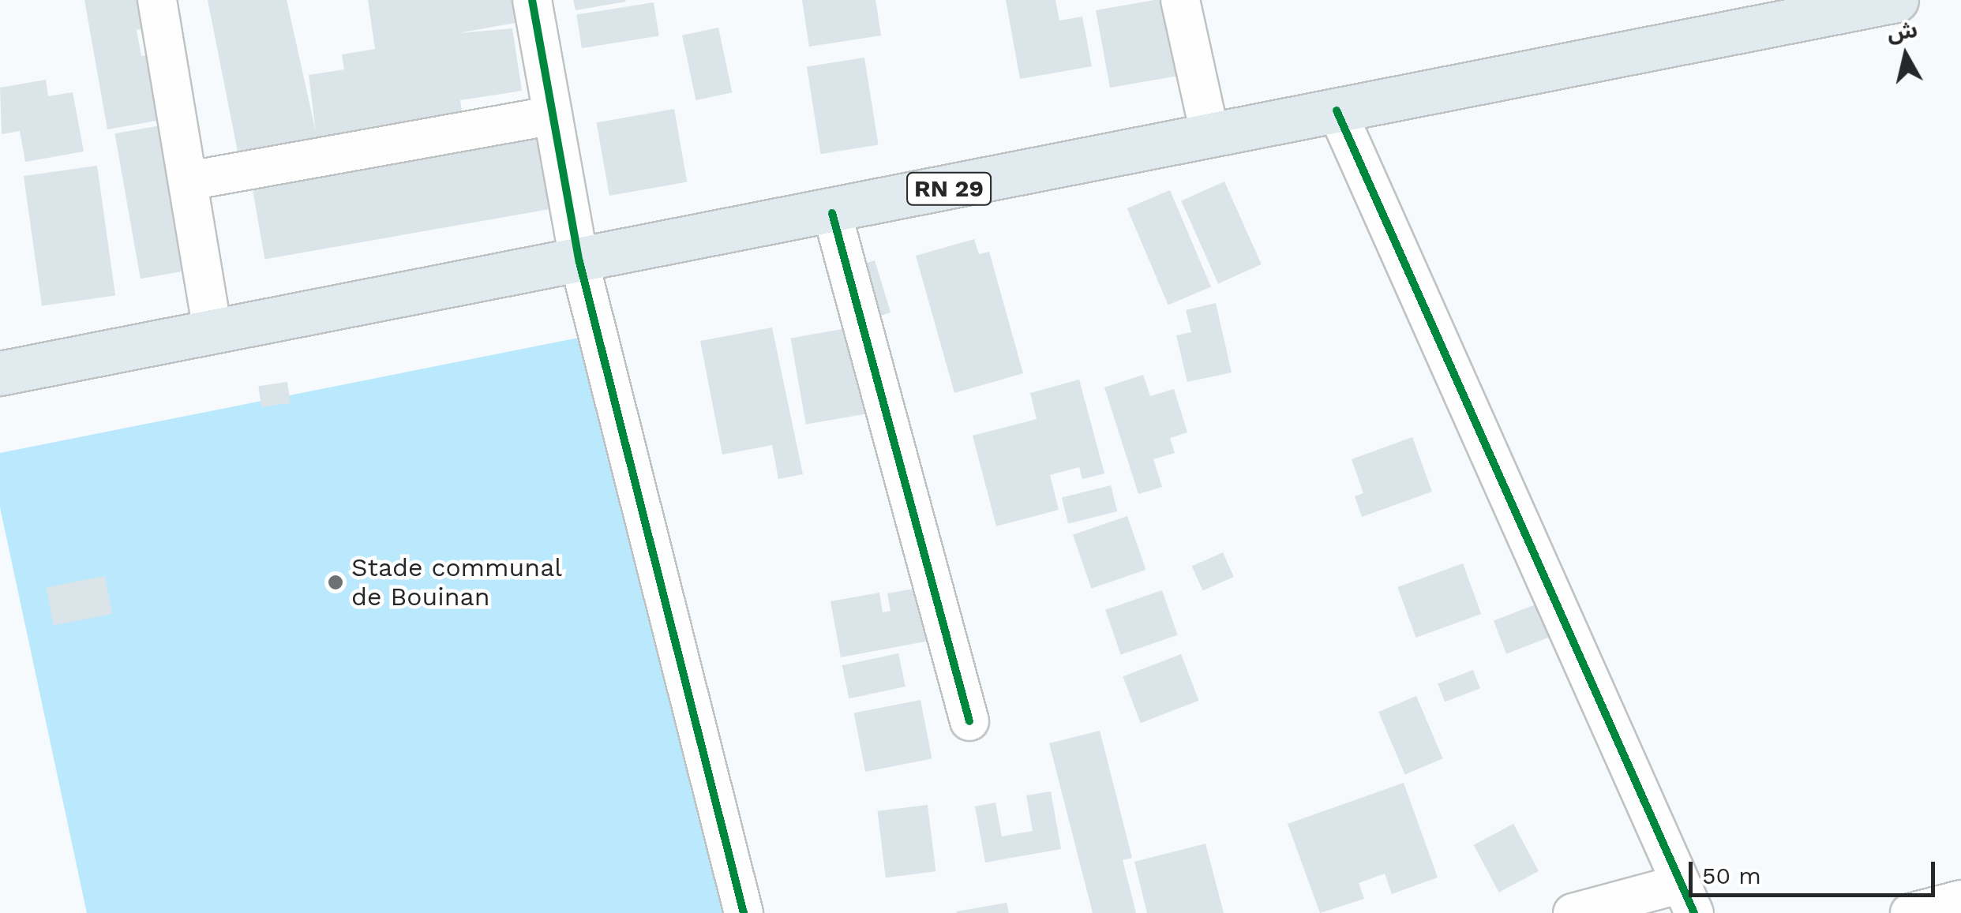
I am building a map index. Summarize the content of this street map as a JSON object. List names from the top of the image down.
{
  "streets": {
    "main road": ["RN 29"]
  },
  "places": ["Stade communal de Bouinan"],
  "scale_bar": "50 m",
  "north": "top"
}
